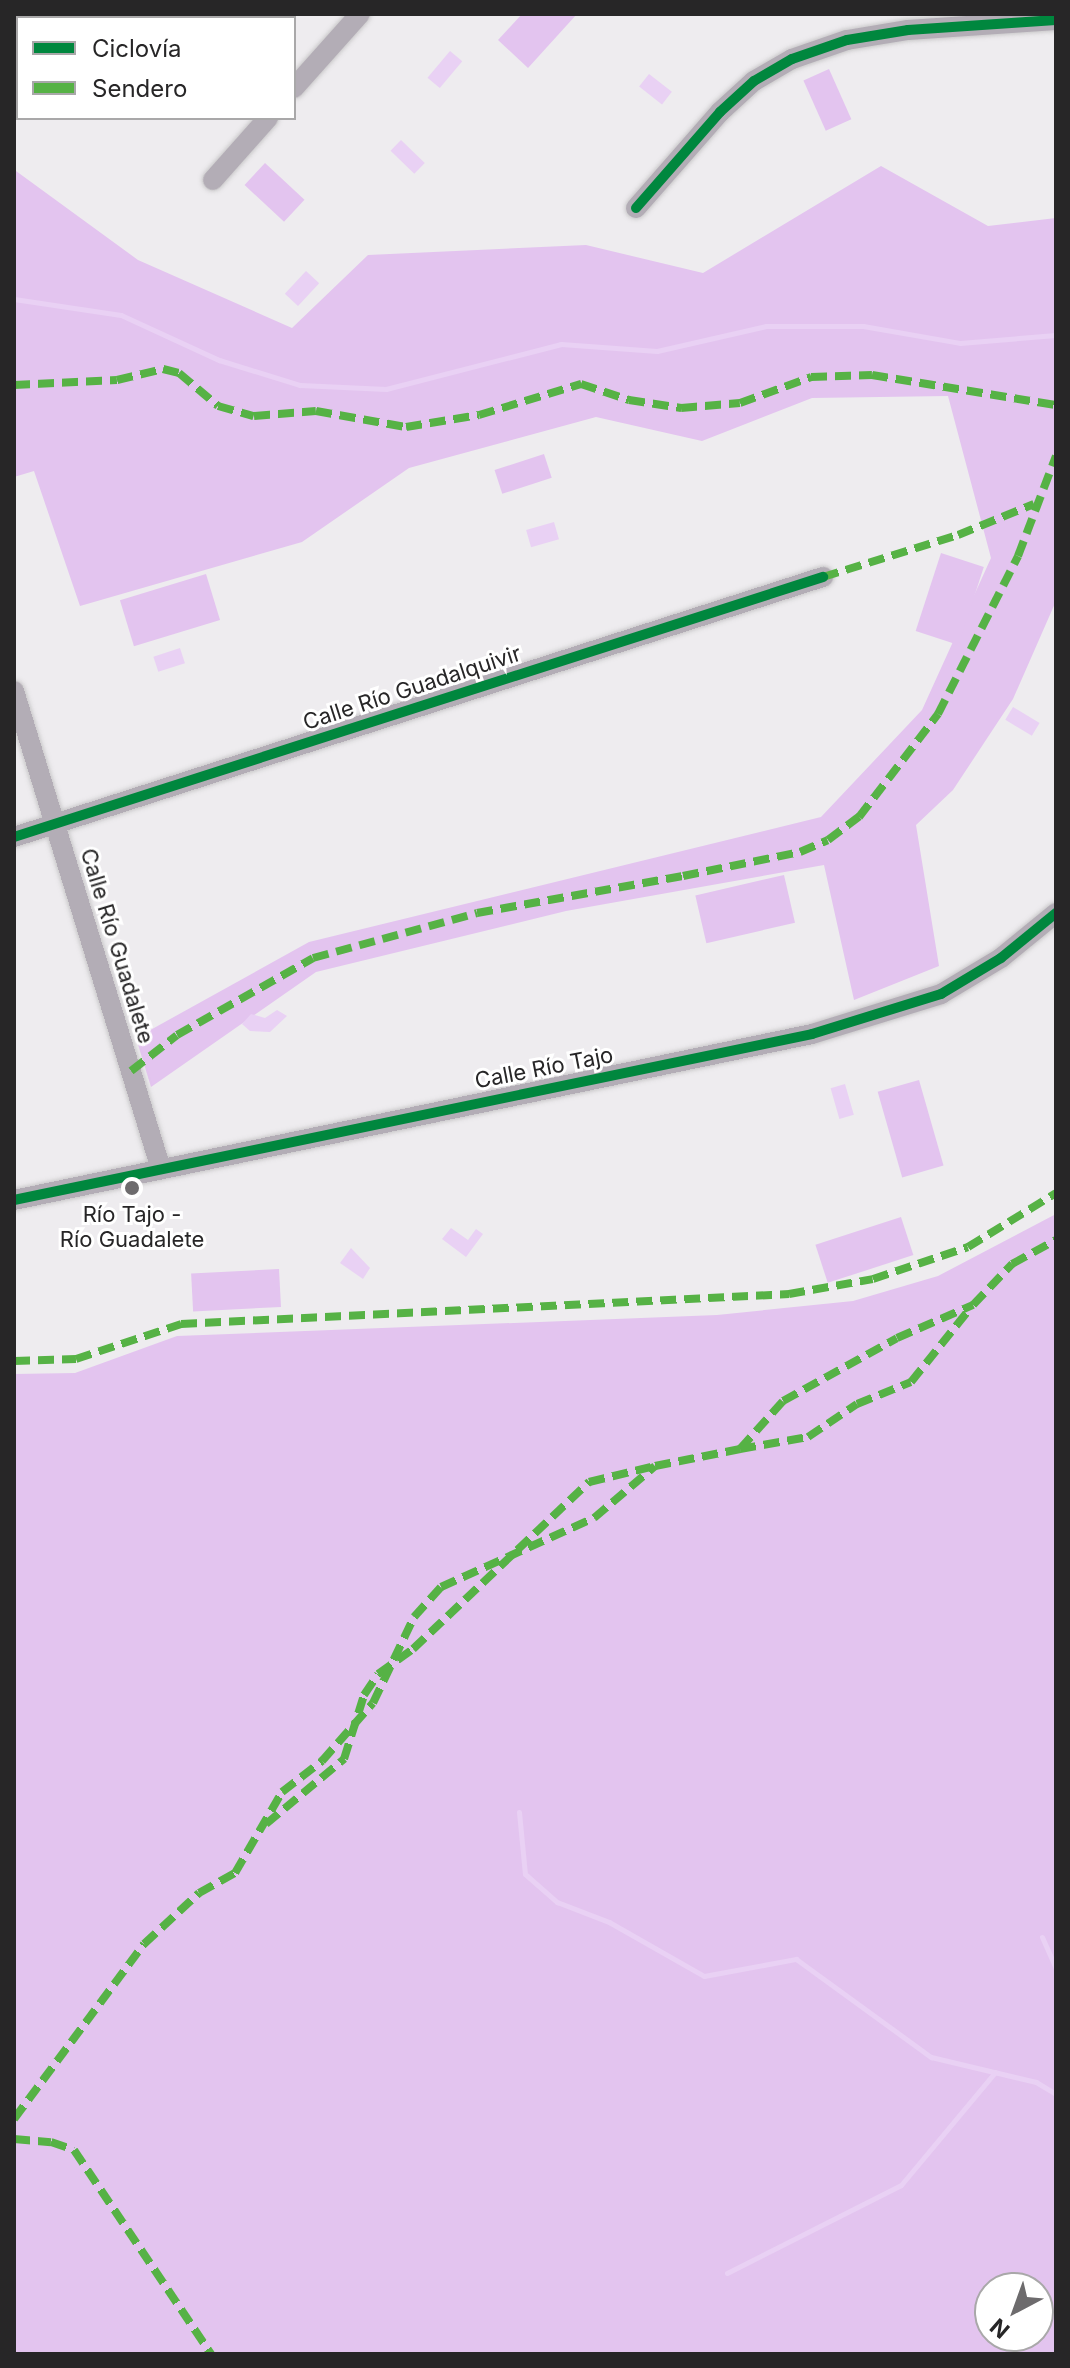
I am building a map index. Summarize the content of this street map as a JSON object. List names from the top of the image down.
{
  "streets": {
    "street": ["Calle Río Guadalquivir", "Calle Río Guadalete", "Calle Río Tajo"]
  },
  "crossings": [
    ["Calle Río Guadalquivir", "Calle Río Guadalete"],
    ["Calle Río Guadalete", "Calle Río Tajo"]
  ],
  "places": ["Río Tajo - Río Guadalete"],
  "legend": ["Ciclovía", "Sendero"],
  "north": "bottom left"
}
